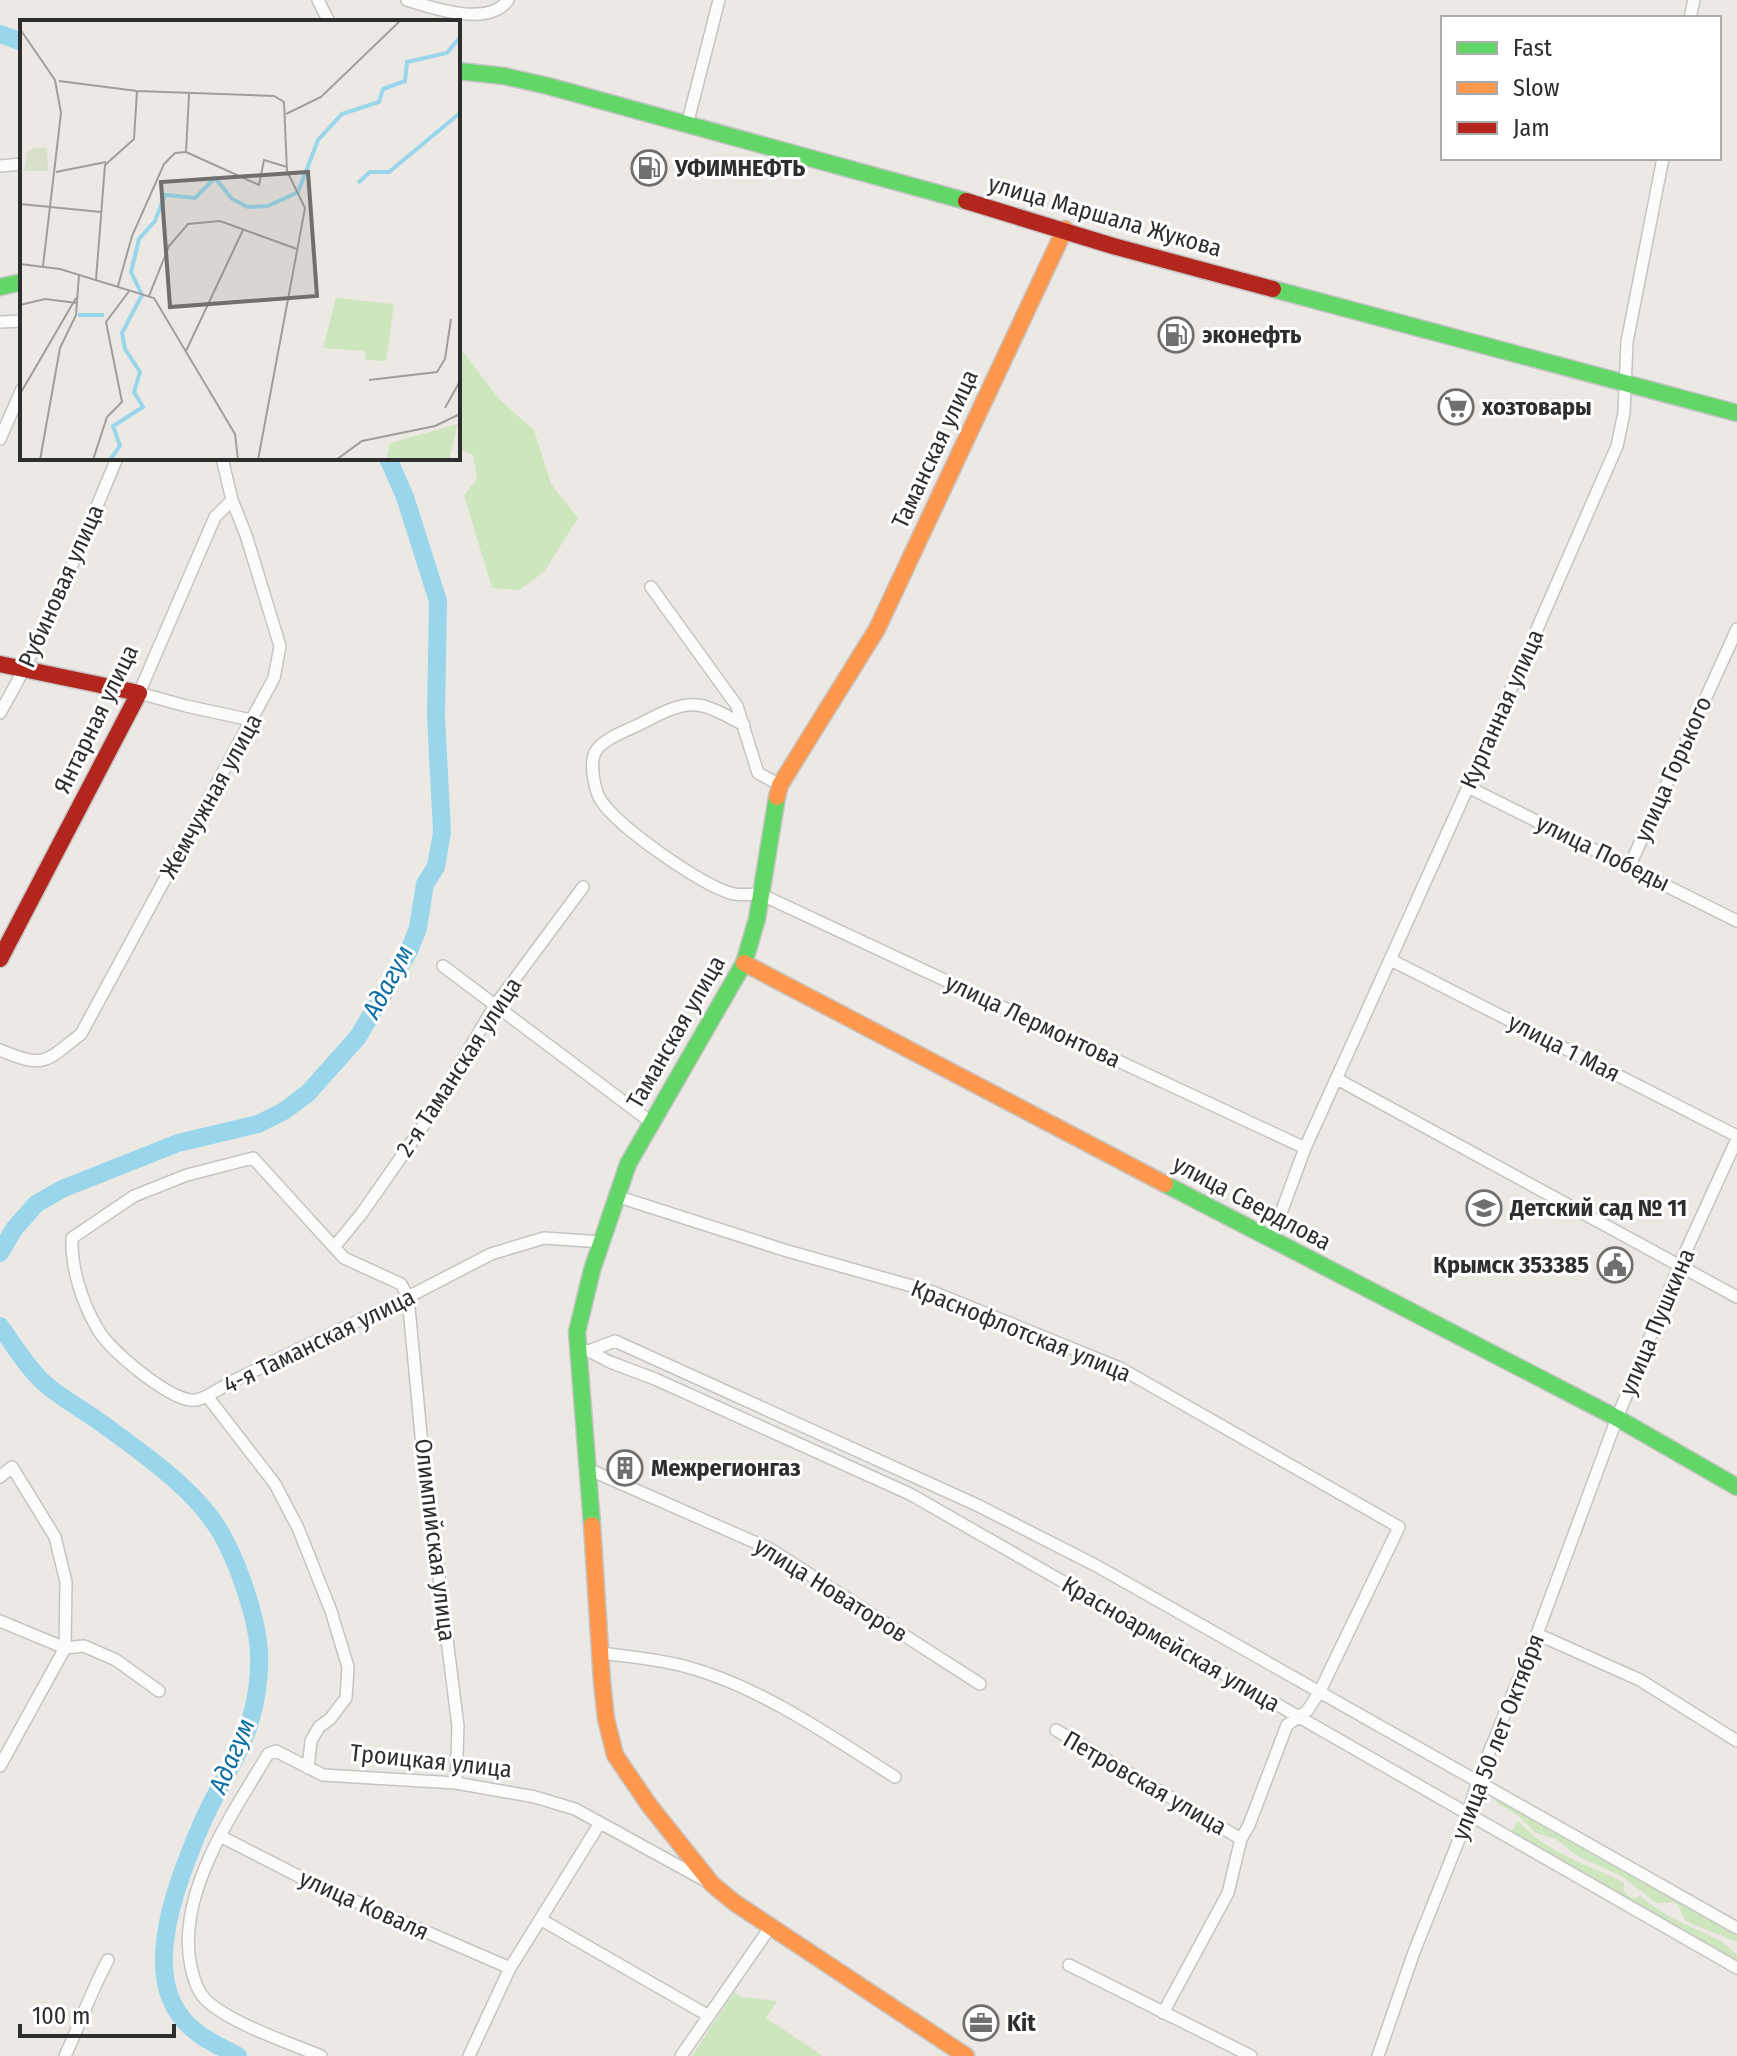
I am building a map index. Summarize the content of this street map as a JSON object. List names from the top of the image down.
{
  "streets": {
    "main road": [
      "улица Маршала Жукова",
      "Таманская улица",
      "Янтарная улица",
      "улица Свердлова",
      "Троицкая улица"
    ],
    "street": [
      "Рубиновая улица",
      "Курганная улица",
      "улица Горького",
      "Жемчужная улица",
      "улица Победы",
      "улица Лермонтова",
      "улица 1 Мая",
      "2-я Таманская улица",
      "улица Пушкина",
      "Краснофлотская улица",
      "4-я Таманская улица",
      "Олимпийская улица",
      "улица Новаторов",
      "Красноармейская улица",
      "улица 50 лет Октября",
      "Петровская улица",
      "улица Коваля"
    ]
  },
  "crossings": [
    ["улица Маршала Жукова", "Таманская улица"],
    ["улица Маршала Жукова", "Курганная улица"],
    ["Таманская улица", "улица Лермонтова"],
    ["Таманская улица", "улица Свердлова"],
    ["Таманская улица", "Краснофлотская улица"],
    ["Таманская улица", "4-я Таманская улица"],
    ["Таманская улица", "улица Новаторов"],
    ["Таманская улица", "Красноармейская улица"],
    ["Таманская улица", "Троицкая улица"],
    ["Курганная улица", "улица Победы"],
    ["Курганная улица", "улица Лермонтова"],
    ["Курганная улица", "улица 1 Мая"],
    ["Курганная улица", "улица Свердлова"],
    ["Янтарная улица", "Жемчужная улица"],
    ["улица Горького", "улица Победы"],
    ["улица 1 Мая", "улица Пушкина"],
    ["улица Свердлова", "улица Пушкина"],
    ["улица Свердлова", "улица 50 лет Октября"],
    ["улица Пушкина", "улица 50 лет Октября"],
    ["Краснофлотская улица", "Петровская улица"],
    ["4-я Таманская улица", "Олимпийская улица"],
    ["4-я Таманская улица", "Троицкая улица"],
    ["Олимпийская улица", "Троицкая улица"],
    ["Красноармейская улица", "улица 50 лет Октября"],
    ["Красноармейская улица", "Петровская улица"],
    ["Троицкая улица", "улица Коваля"]
  ],
  "water": ["Адагум"],
  "places": {
    "fuel station": ["УФИМНЕФТЬ", "эконефть"],
    "supermarket": ["хозтовары"],
    "school or university": ["Детский сад № 11"],
    "public building": ["Крымск 353385"],
    "building": ["Межрегионгаз"],
    "office": ["Kit"]
  },
  "legend": ["Fast", "Slow", "Jam"],
  "scale_bar": "100 m"
}
